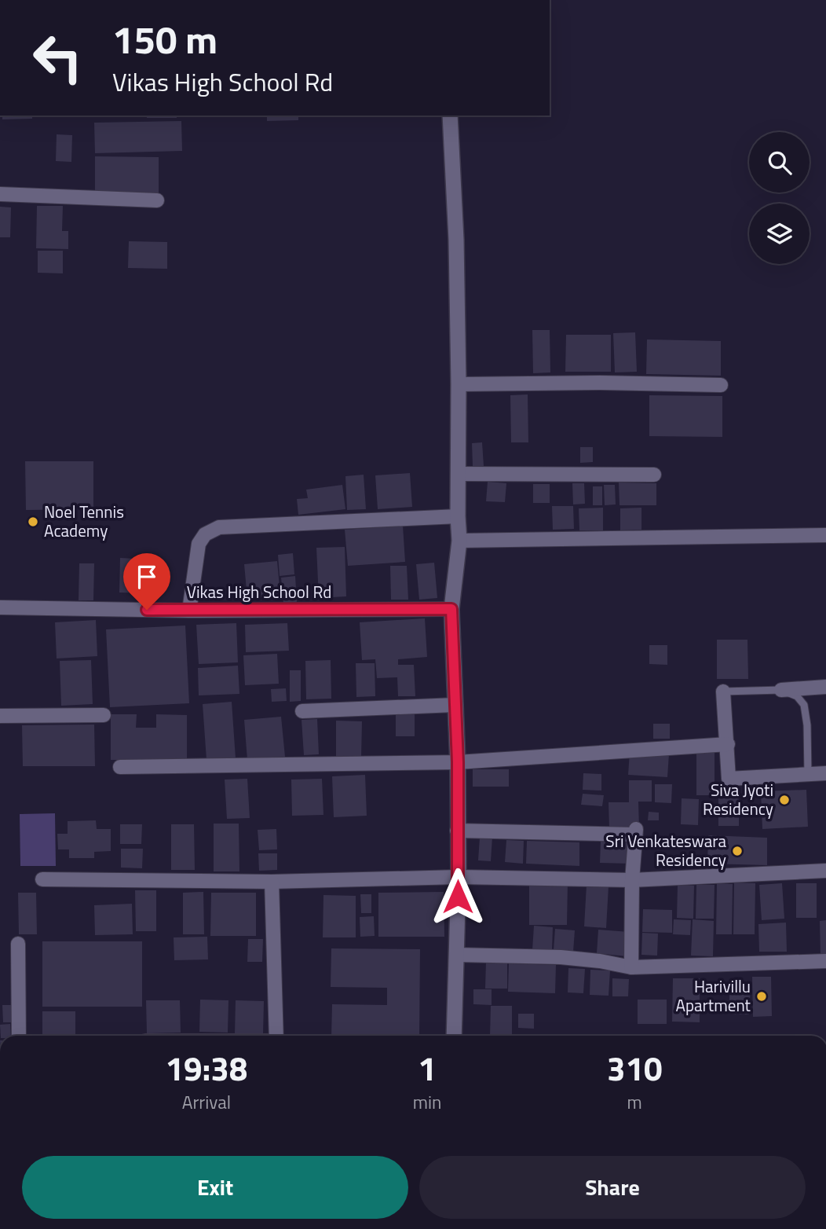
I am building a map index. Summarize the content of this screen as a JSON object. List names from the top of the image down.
{
  "streets": {
    "street": ["Vikas High School Rd"]
  },
  "places": [
    "Noel Tennis Academy",
    "Siva Jyoti Residency",
    "Sri Venkateswara Residency",
    "Harivillu Apartment"
  ],
  "page": {
    "turn": ["150 m", "Vikas High School Rd"],
    "eta": [
      "19:38",
      "Arrival",
      "1",
      "min",
      "310",
      "m"
    ],
    "buttons": ["Exit", "Share"]
  }
}
